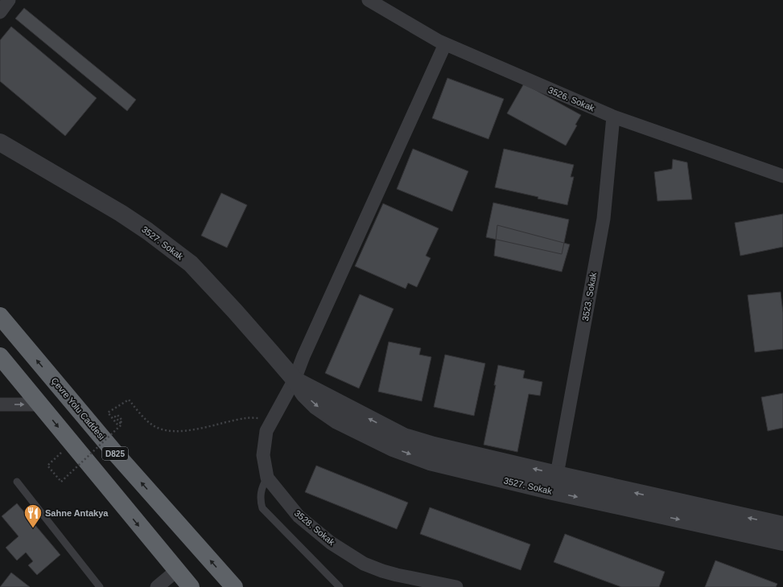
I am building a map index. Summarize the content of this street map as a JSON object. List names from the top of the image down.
{
  "streets": {
    "highway": ["Çevre Yolu Caddesi", "D825"],
    "street": [
      "3526. Sokak",
      "3527. Sokak",
      "3523. Sokak",
      "3528. Sokak"
    ]
  },
  "crossings": [
    ["3526. Sokak", "3523. Sokak"],
    ["3526. Sokak", "3528. Sokak"],
    ["3527. Sokak", "3523. Sokak"],
    ["3527. Sokak", "3528. Sokak"]
  ],
  "places": {
    "restaurant": ["Sahne Antakya"]
  }
}
